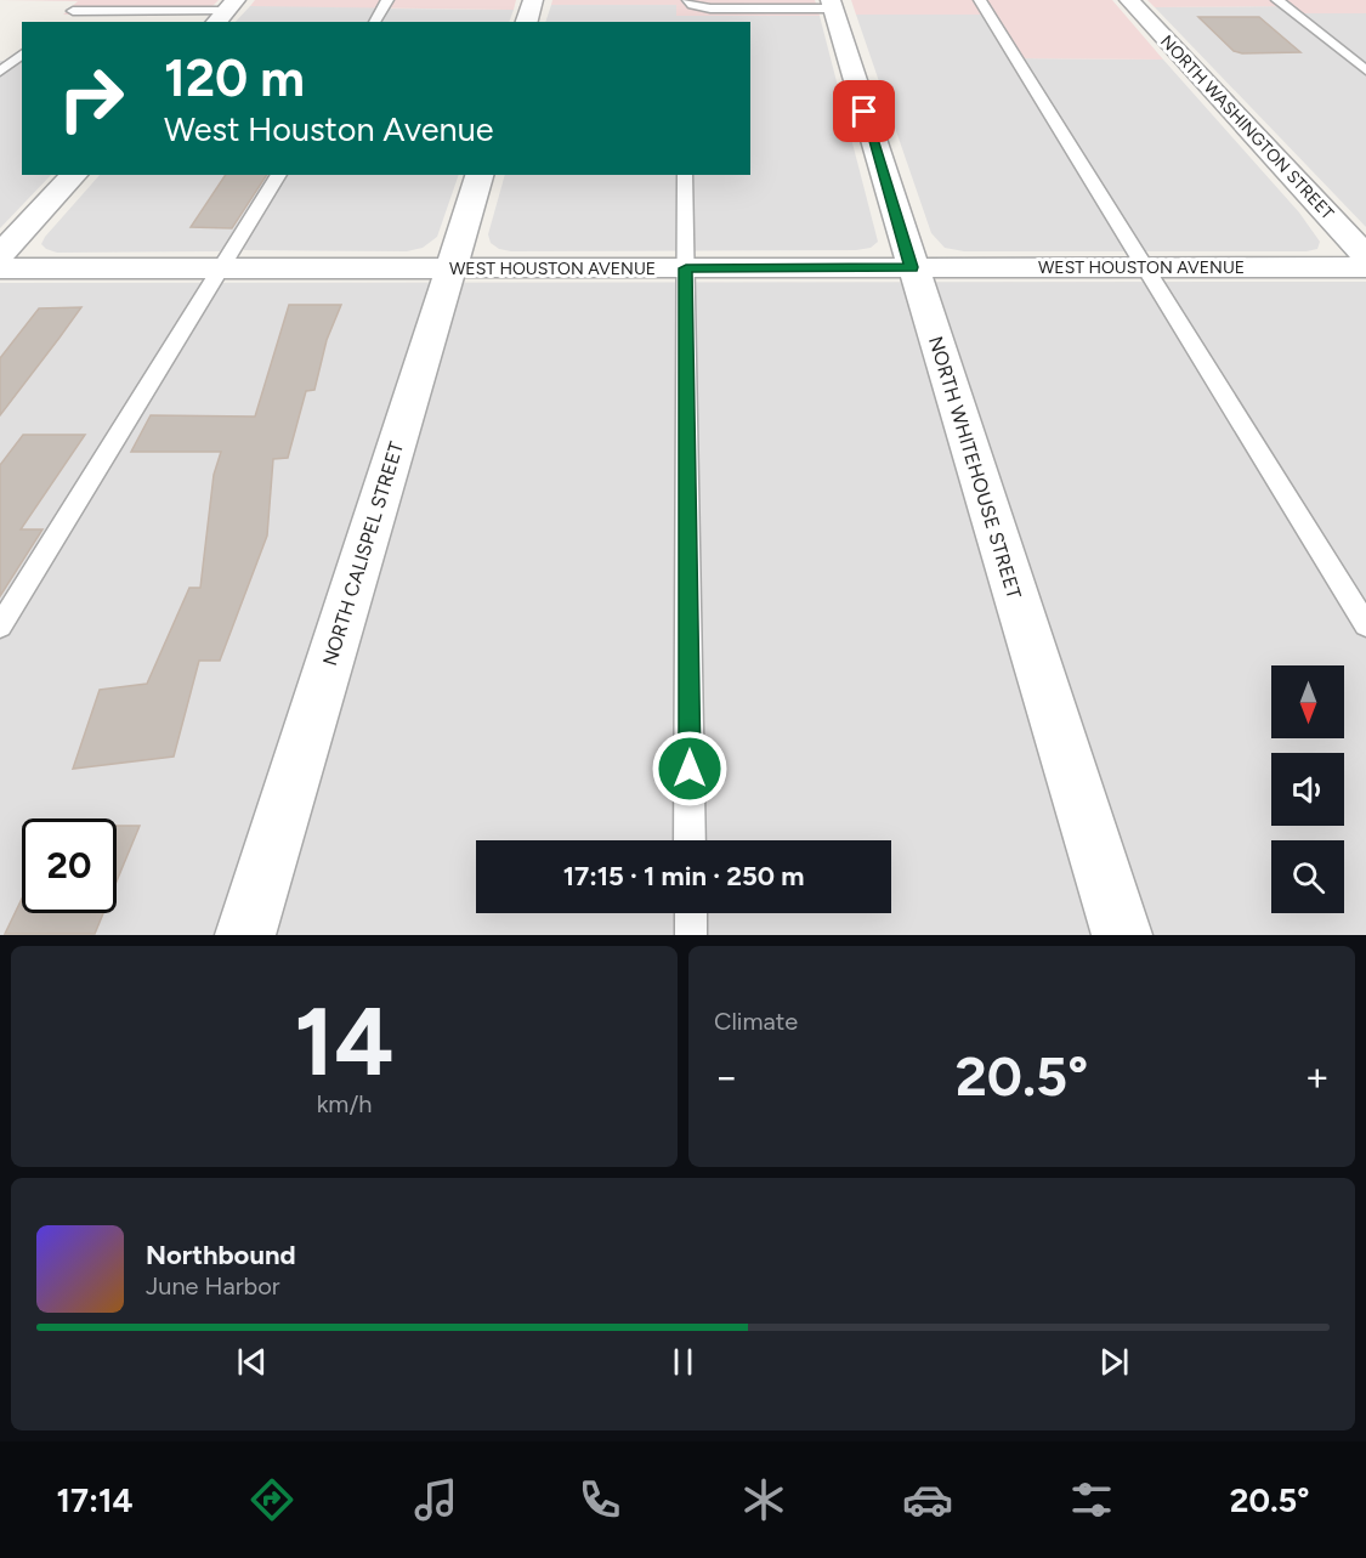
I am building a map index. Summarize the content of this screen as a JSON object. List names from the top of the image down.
{
  "streets": {
    "street": [
      "NORTH WASHINGTON STREET",
      "WEST HOUSTON AVENUE",
      "NORTH WHITEHOUSE STREET",
      "NORTH CALISPEL STREET"
    ]
  },
  "crossings": [
    ["WEST HOUSTON AVENUE", "NORTH WHITEHOUSE STREET"],
    ["WEST HOUSTON AVENUE", "NORTH CALISPEL STREET"]
  ],
  "north": "bottom",
  "page": {
    "turn": ["120 m", "West Houston Avenue"],
    "limit": "20",
    "trip": "17:15 · 1 min · 250 m",
    "tile": [
      ["14", "km/h"],
      "Climate"
    ],
    "heat": ["−", "20.5°", "+"],
    "song": ["Northbound", "June Harbor"],
    "tabs": ["17:14", "20.5°"]
  }
}
